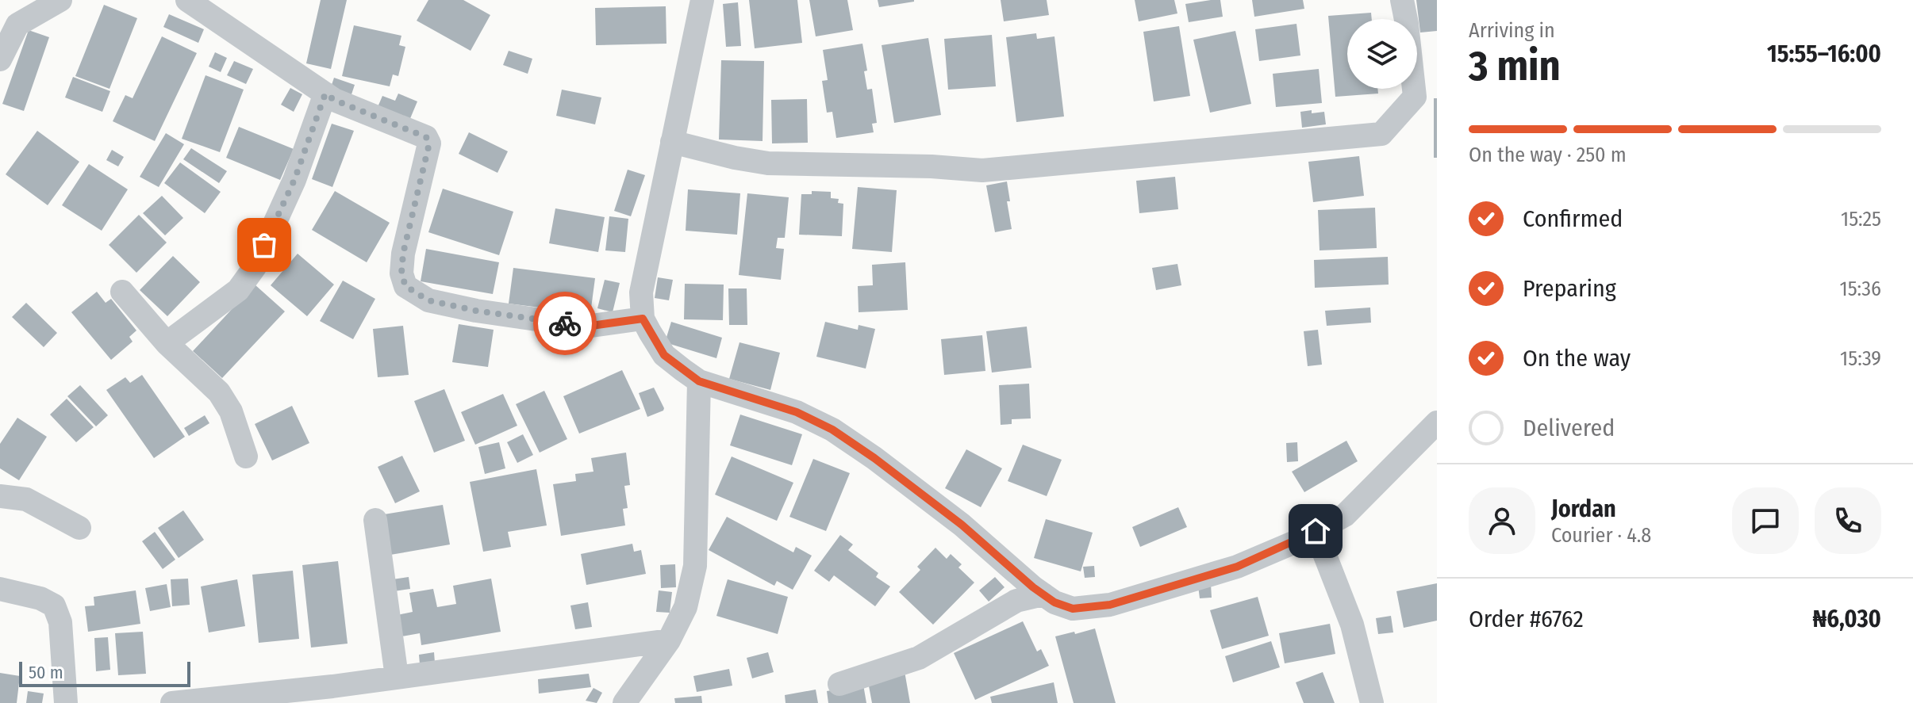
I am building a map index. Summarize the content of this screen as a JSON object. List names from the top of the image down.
{
  "scale_bar": "50 m",
  "page": {
    "heading": ["3 min", "Arriving in", "15:55–16:00"],
    "panel": [
      "Jordan",
      "Courier · 4.8",
      "Order #6762",
      "₦6,030"
    ],
    "bar": "On the way · 250 m",
    "list": [
      ["Confirmed", "15:25"],
      ["Preparing", "15:36"],
      ["On the way", "15:39"],
      "Delivered"
    ],
    "scale": "50 m"
  }
}
